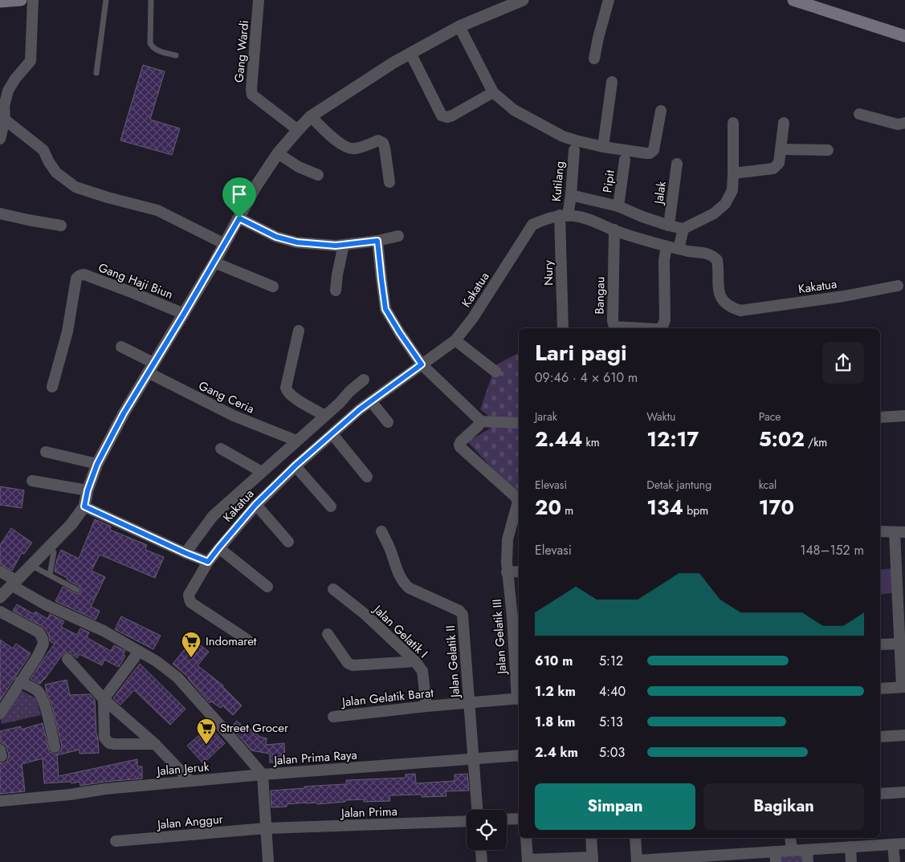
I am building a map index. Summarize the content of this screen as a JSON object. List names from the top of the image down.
{
  "streets": {
    "street": [
      "Gang Wardi",
      "Kutilang",
      "Pipit",
      "Jalak",
      "Nury",
      "Gang Haji Biun",
      "Kakatua",
      "Bangau",
      "Gang Ceria",
      "Jalan Gelatik I",
      "Jalan Gelatik III",
      "Jalan Gelatik II",
      "Jalan Gelatik Barat",
      "Jalan Prima Raya",
      "Jalan Jeruk",
      "Jalan Prima",
      "Jalan Anggur"
    ]
  },
  "crossings": [
    ["Kutilang", "Nury"],
    ["Kutilang", "Kakatua"],
    ["Nury", "Kakatua"],
    ["Kakatua", "Bangau"],
    ["Jalan Gelatik I", "Jalan Gelatik Barat"],
    ["Jalan Gelatik III", "Jalan Gelatik Barat"],
    ["Jalan Gelatik II", "Jalan Gelatik Barat"],
    ["Jalan Gelatik II", "Jalan Prima Raya"],
    ["Jalan Prima Raya", "Jalan Jeruk"],
    ["Jalan Prima", "Jalan Anggur"]
  ],
  "places": {
    "supermarket": ["Indomaret", "Street Grocer"]
  },
  "page": {
    "heading": ["Lari pagi", "09:46 · 4 × 610 m"],
    "stats": [
      ["Jarak", "2.44 km"],
      ["Waktu", "12:17"],
      ["Pace", "5:02 /km"],
      ["Elevasi", "20 m"],
      ["Detak jantung", "134 bpm"],
      ["kcal", "170"]
    ],
    "chart": ["Elevasi", "148–152 m"],
    "list": [
      {
        "name": "610 m",
        "note": "5:12"
      },
      {
        "name": "1.2 km",
        "note": "4:40"
      },
      {
        "name": "1.8 km",
        "note": "5:13"
      },
      {
        "name": "2.4 km",
        "note": "5:03"
      }
    ],
    "buttons": ["Simpan", "Bagikan"]
  }
}
